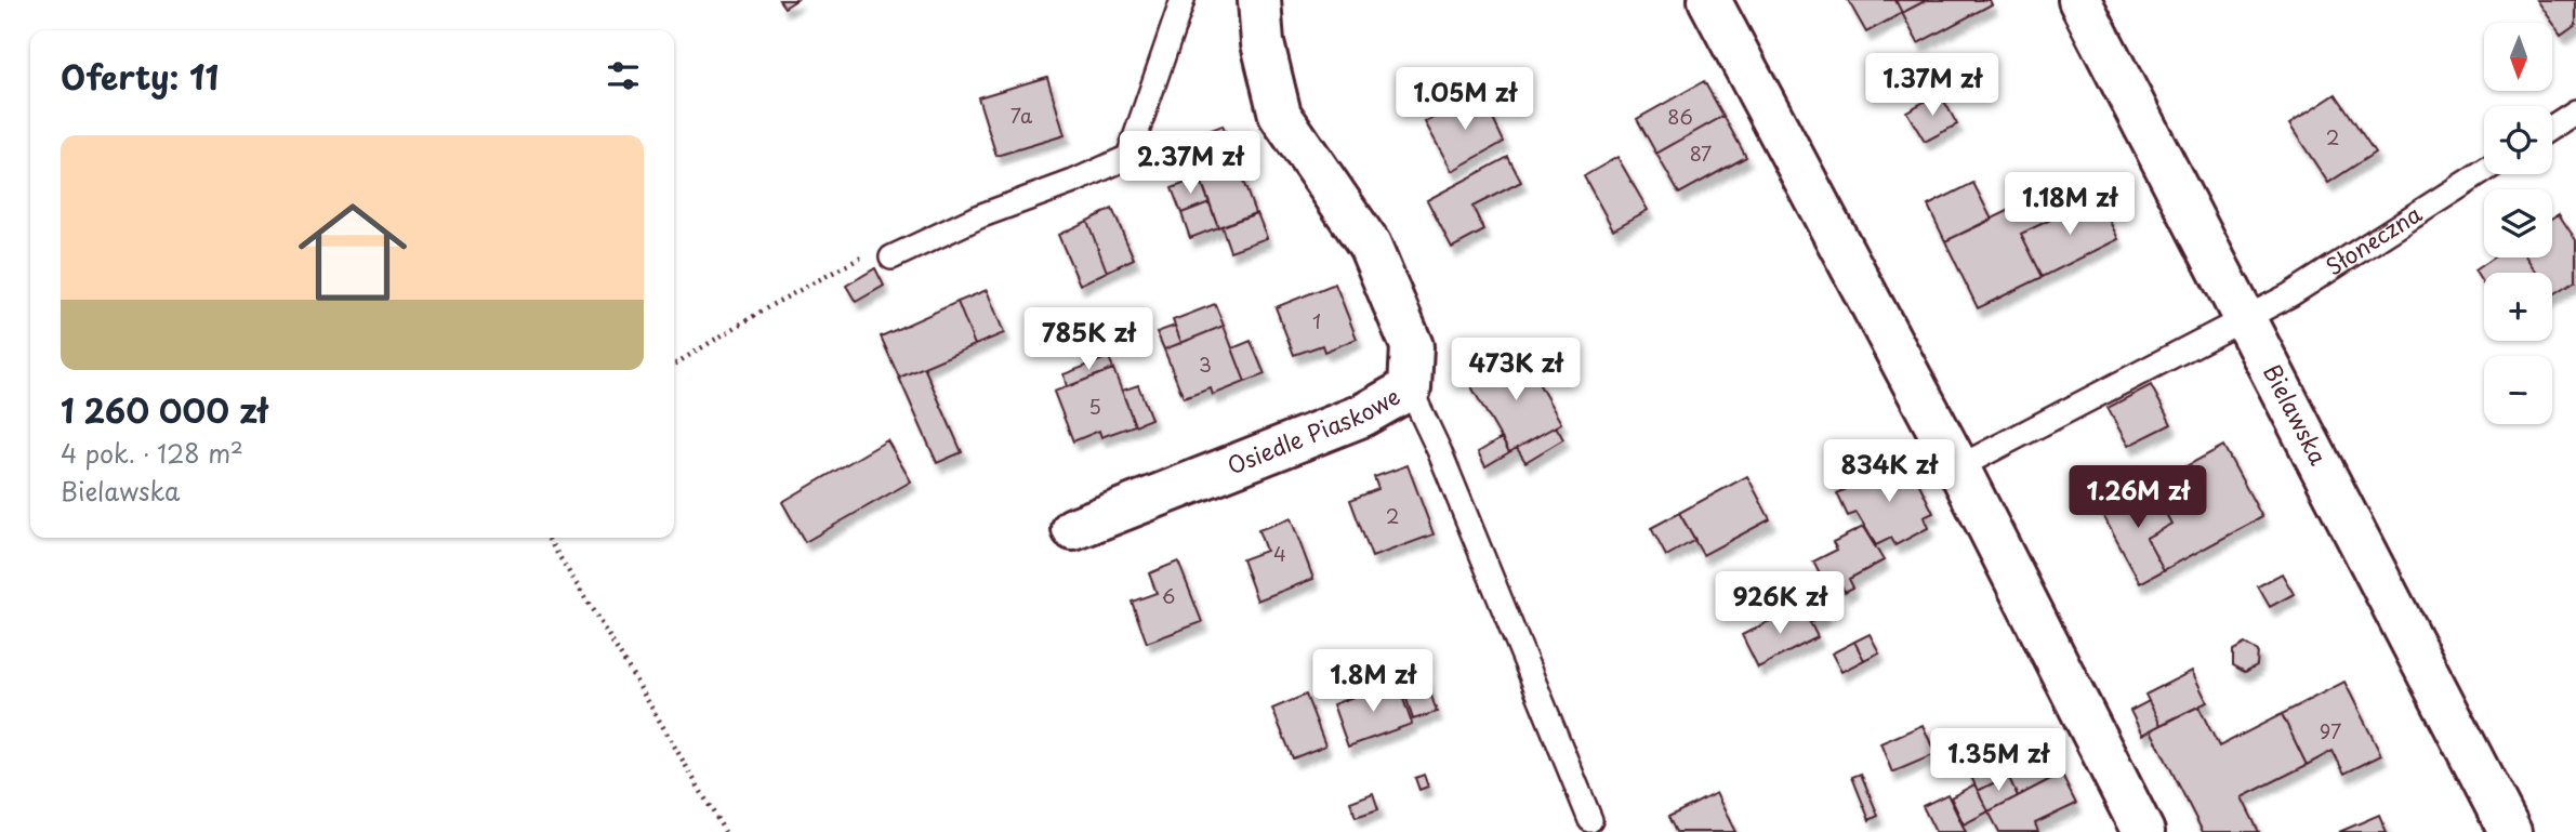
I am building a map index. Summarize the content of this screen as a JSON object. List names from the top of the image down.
{
  "streets": {
    "street": ["Bielawska", "Osiedle Piaskowe"],
    "lane": ["Słoneczna"]
  },
  "crossings": [
    ["Słoneczna", "Bielawska"]
  ],
  "house_numbers": [
    "7a",
    "86",
    "2",
    "87",
    "1",
    "3",
    "5",
    "2",
    "4",
    "6",
    "97"
  ],
  "north": "bottom",
  "page": {
    "map_buttons": ["+", "−"],
    "heading": "Oferty: 11",
    "price": [
      "1.37M zł",
      "1.05M zł",
      "2.37M zł",
      "1.18M zł",
      "785K zł",
      "473K zł",
      "834K zł",
      "1.26M zł",
      "926K zł",
      "1.8M zł",
      "1.35M zł"
    ],
    "list": [
      {
        "name": "1 260 000 zł",
        "note": "4 pok. · 128 m² · Bielawska"
      }
    ]
  }
}
